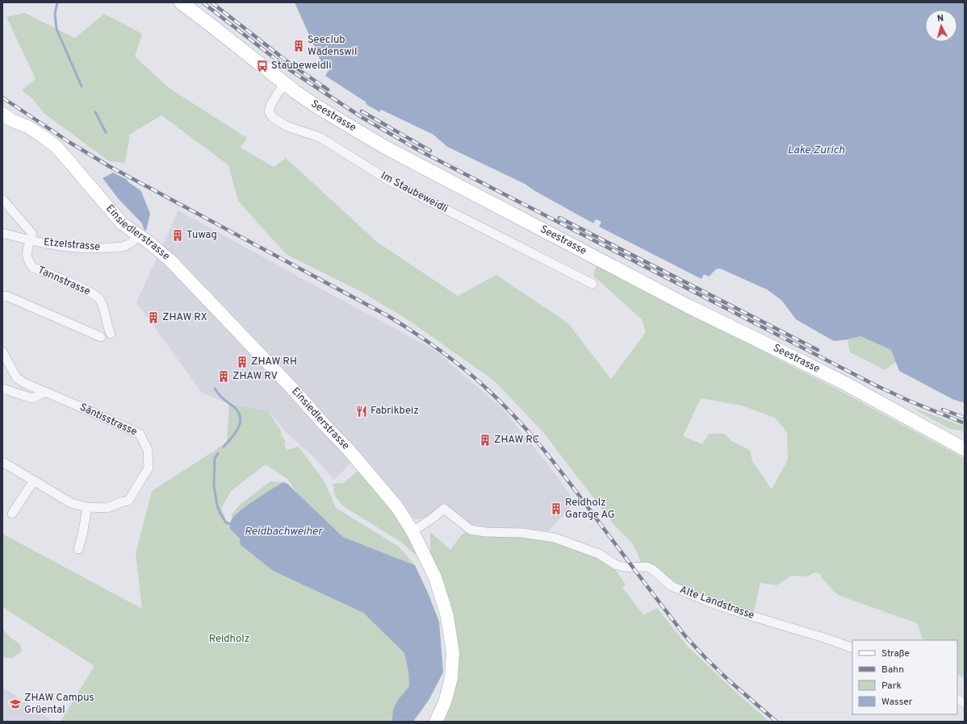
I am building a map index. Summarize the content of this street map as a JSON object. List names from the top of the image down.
{
  "streets": {
    "main road": ["Seestrasse", "Einsiedlerstrasse"],
    "street": [
      "Im Staubeweidli",
      "Etzelstrasse",
      "Tannstrasse",
      "Säntisstrasse",
      "Alte Landstrasse"
    ]
  },
  "crossings": [
    ["Seestrasse", "Im Staubeweidli"],
    ["Einsiedlerstrasse", "Etzelstrasse"],
    ["Einsiedlerstrasse", "Alte Landstrasse"],
    ["Etzelstrasse", "Tannstrasse"]
  ],
  "water": ["Lake Zurich", "Reidbachweiher"],
  "parks": ["Reidholz"],
  "places": {
    "building": [
      "Seeclub Wädenswil",
      "Tuwag",
      "ZHAW RX",
      "ZHAW RH",
      "ZHAW RV",
      "ZHAW RC",
      "Reidholz Garage AG"
    ],
    "bus stop": ["Staubeweidli"],
    "restaurant": ["Fabrikbeiz"],
    "school or university": ["ZHAW Campus Grüental"]
  },
  "legend": [
    "Straße",
    "Bahn",
    "Park",
    "Wasser"
  ],
  "north": "top"
}
